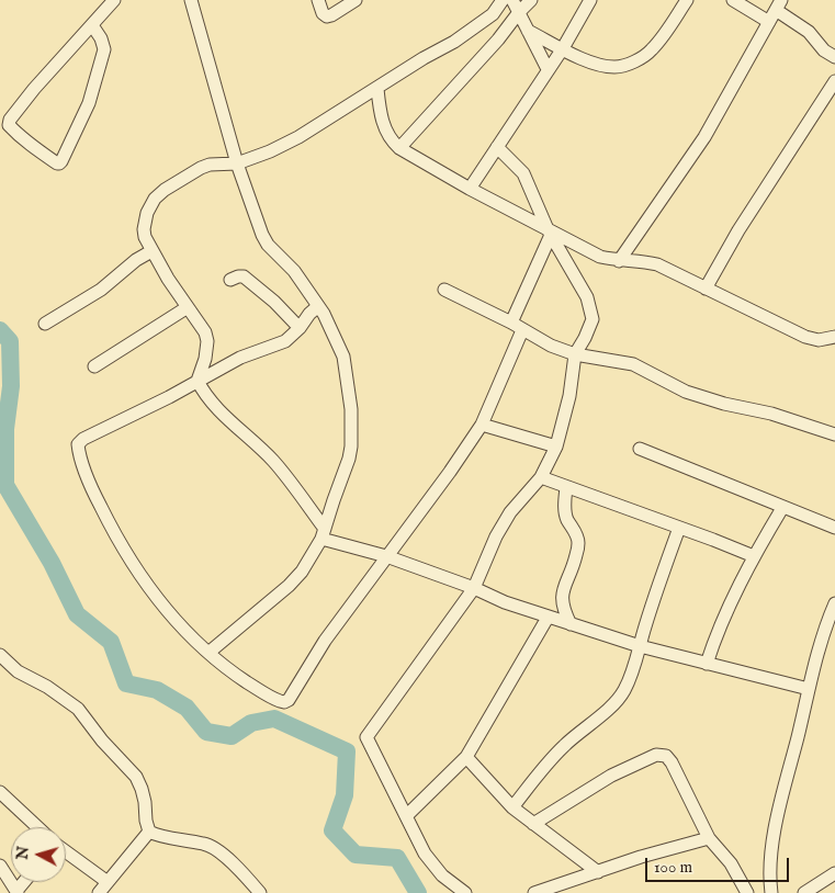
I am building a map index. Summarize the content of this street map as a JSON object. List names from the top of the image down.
{
  "scale_bar": "100 m",
  "north": "left"
}
